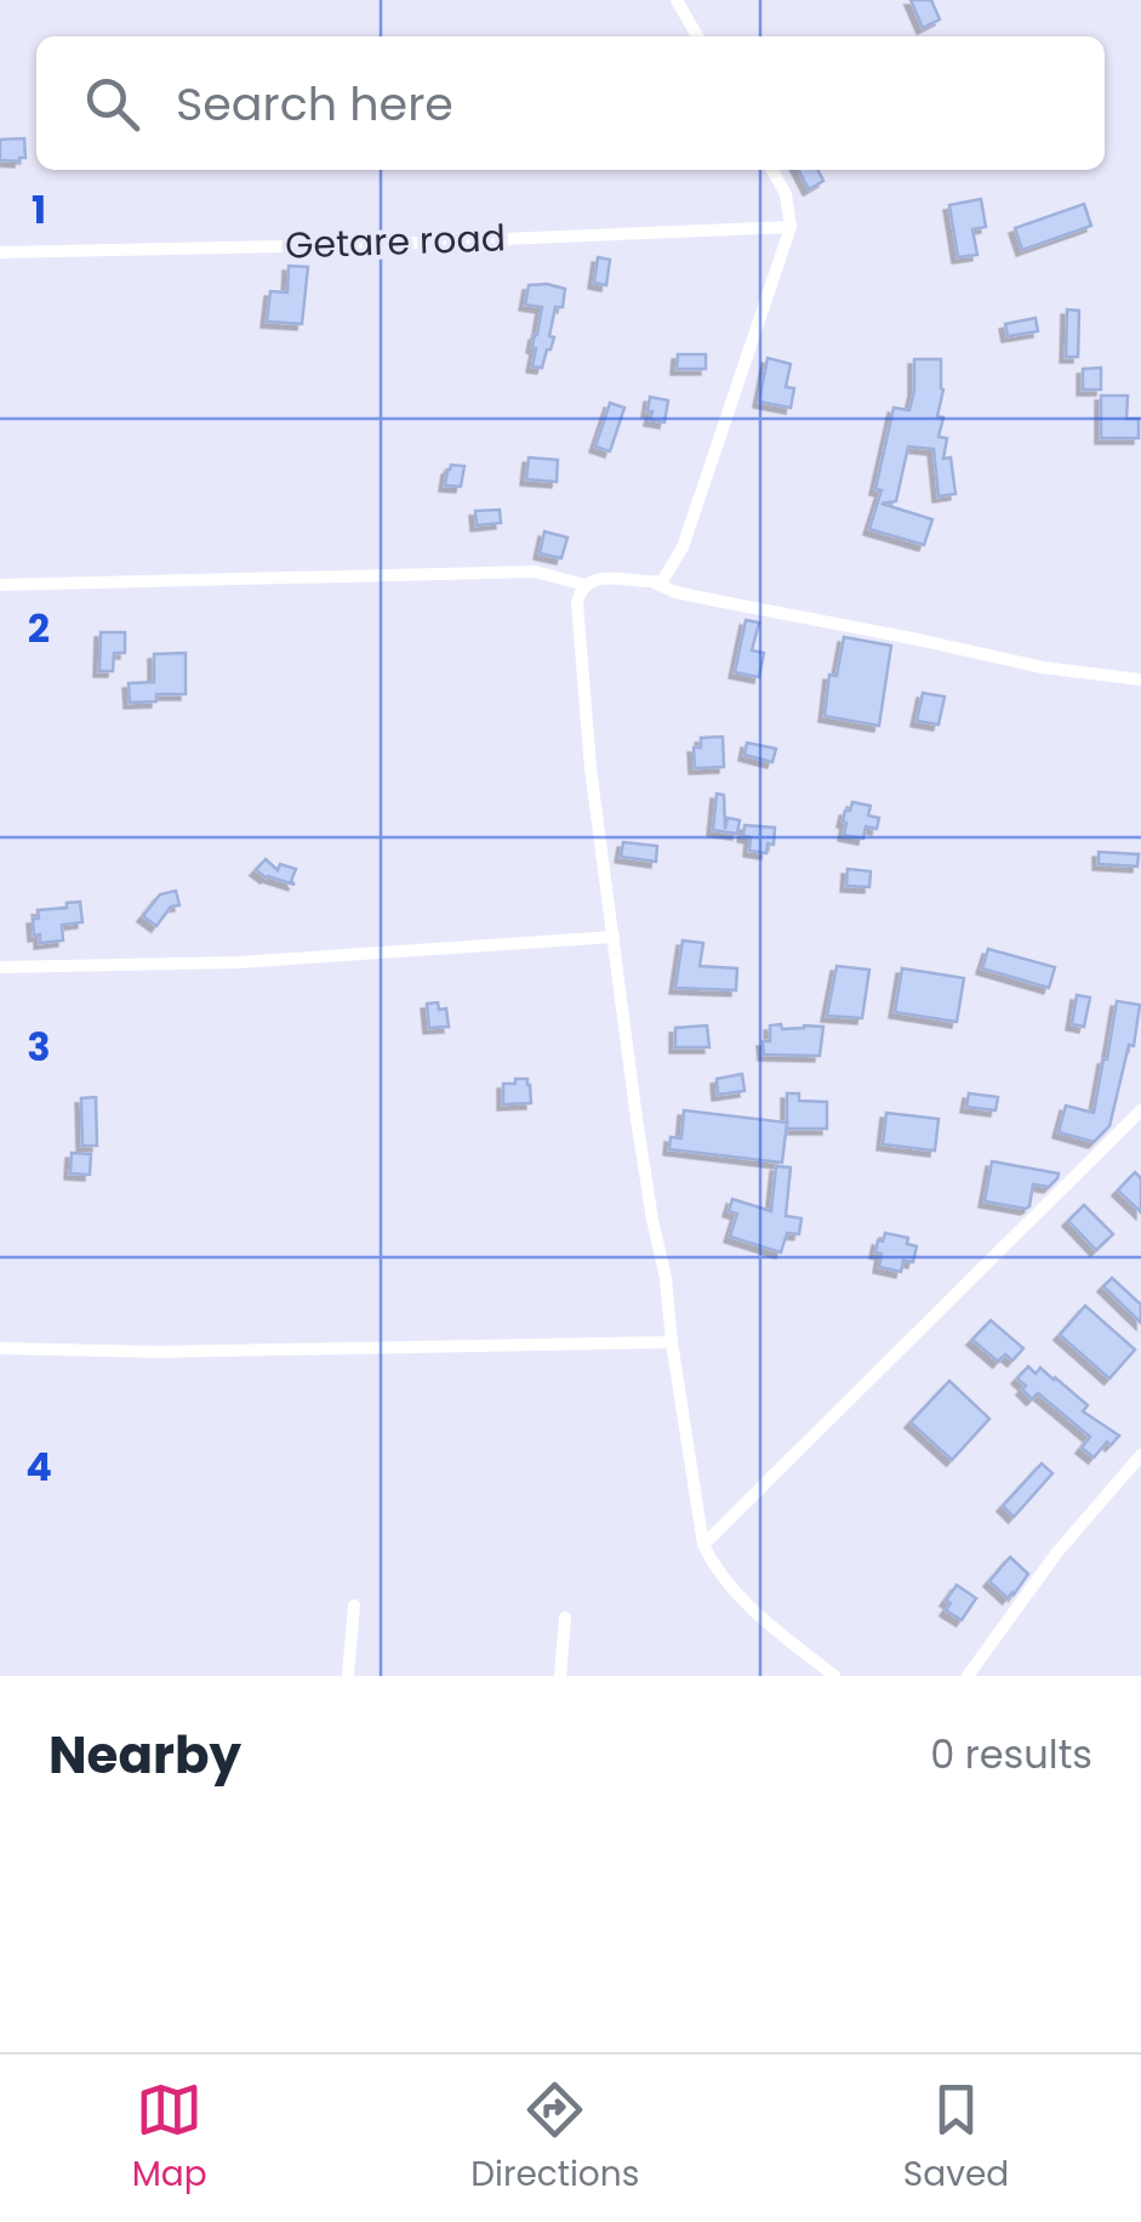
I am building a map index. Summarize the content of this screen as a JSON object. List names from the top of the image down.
{
  "streets": {
    "street": ["Getare road"]
  },
  "page": {
    "search": "Search here",
    "heading": ["Nearby", "0 results"],
    "nav": ["Map", "Directions", "Saved"]
  },
  "grid": {
    "rows": [
      "1",
      "2",
      "3",
      "4"
    ]
  }
}
